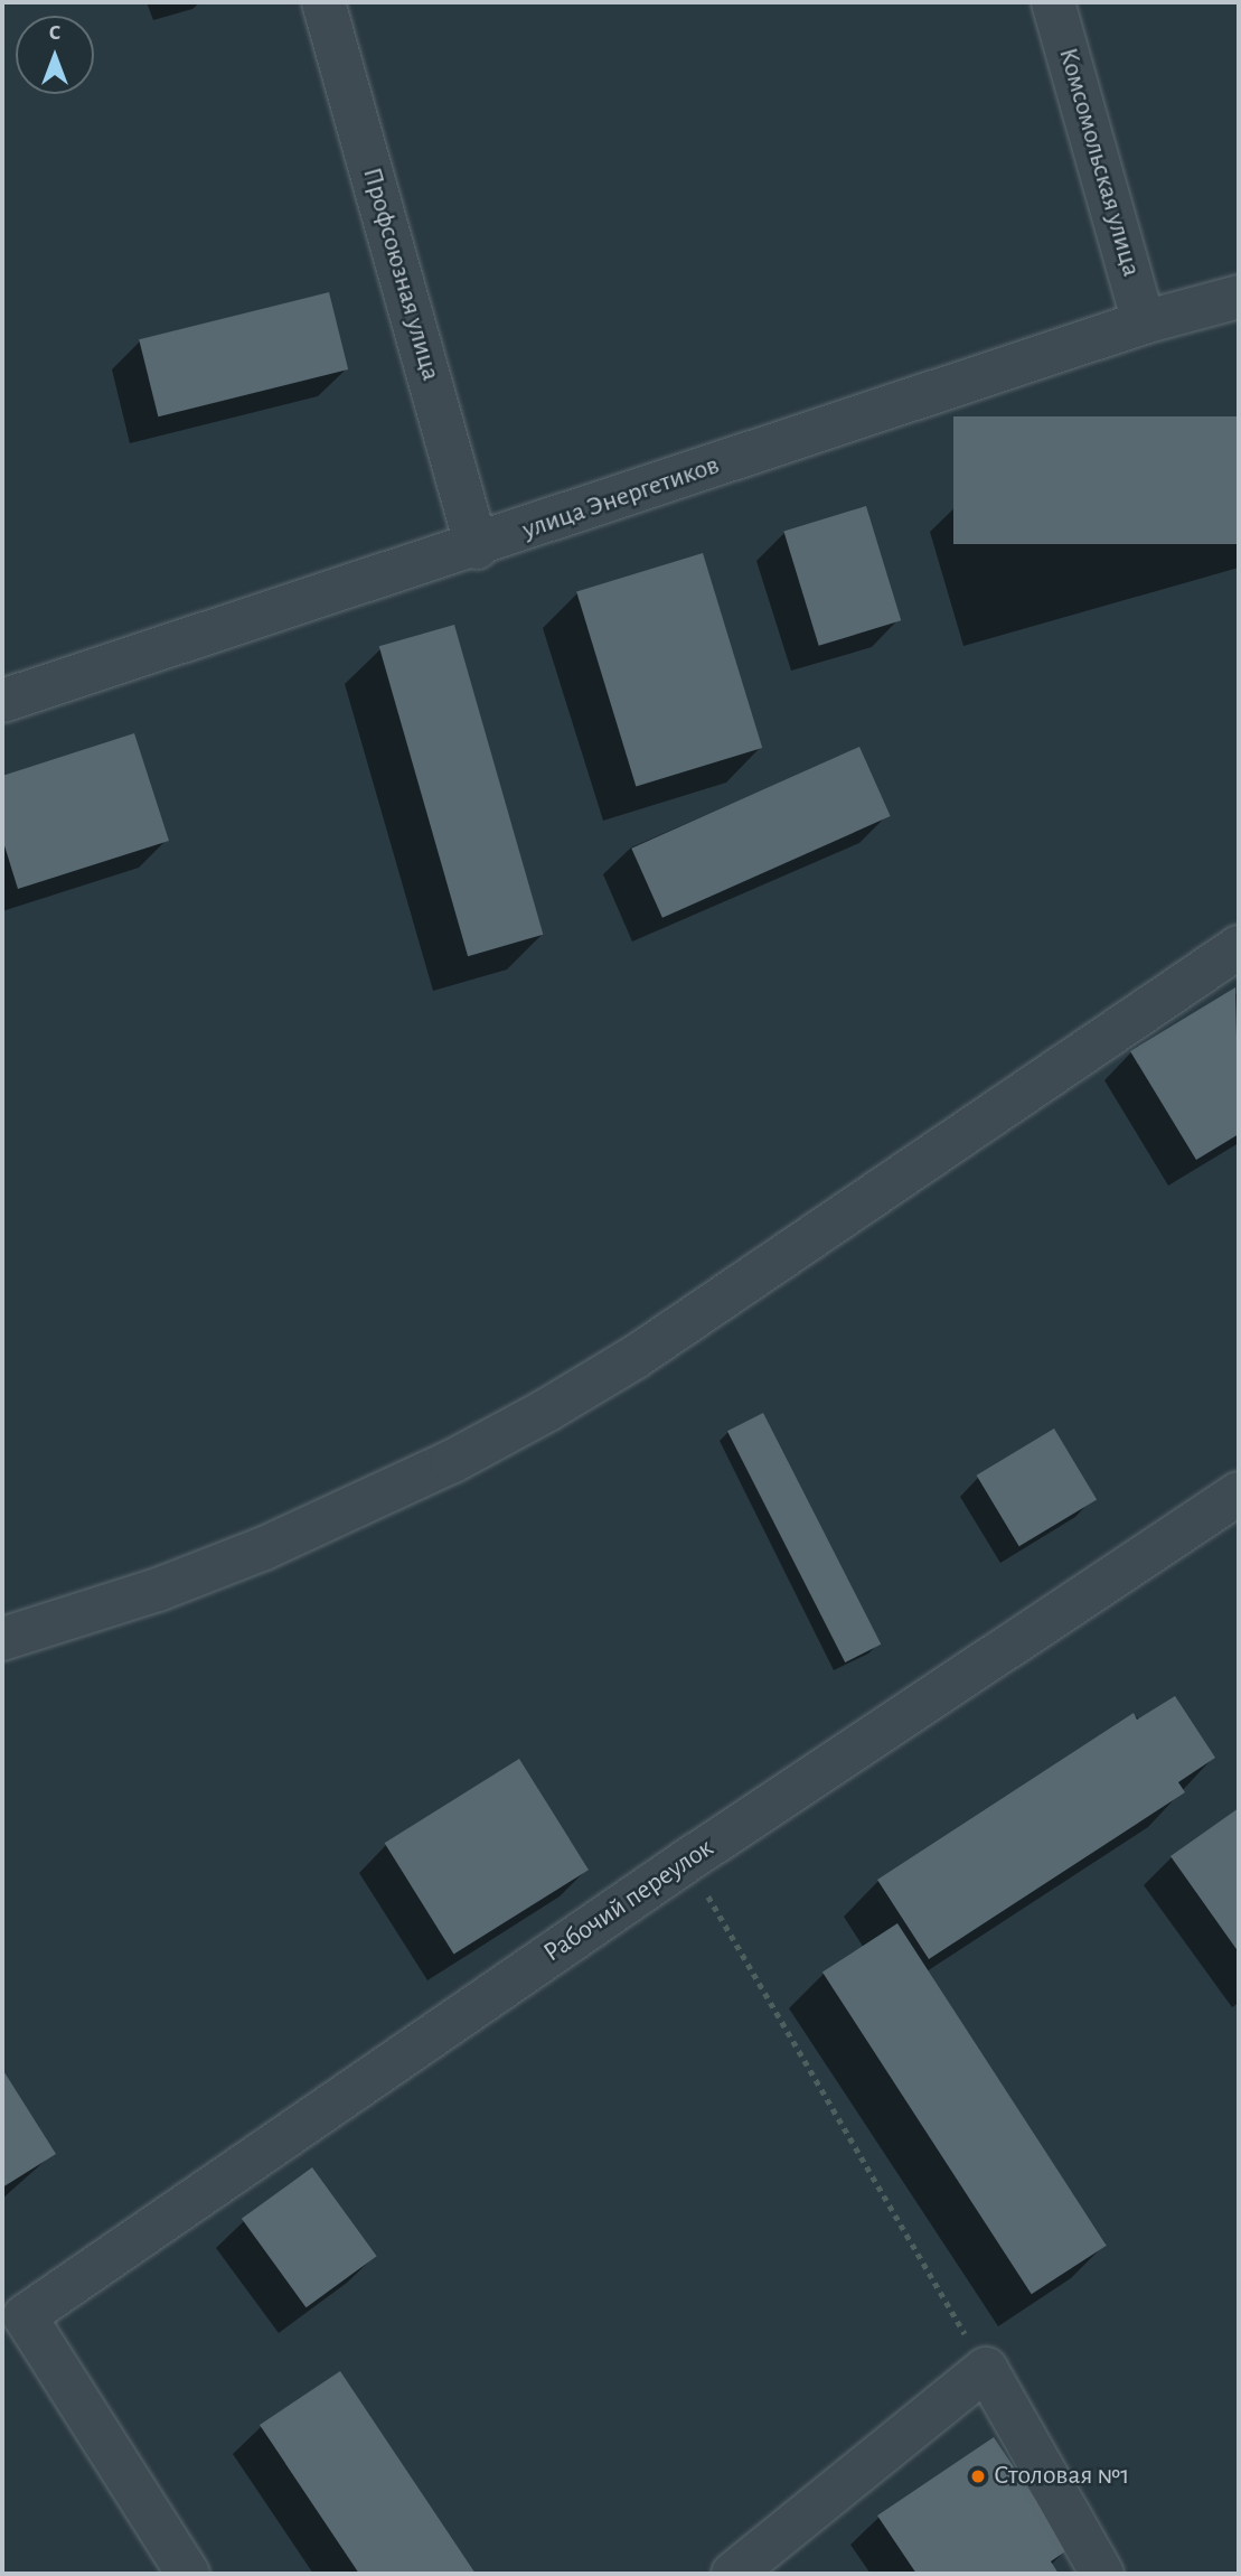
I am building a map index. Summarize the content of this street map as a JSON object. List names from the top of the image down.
{
  "streets": {
    "street": [
      "Комсомольская улица",
      "Профсоюзная улица",
      "улица Энергетиков",
      "Рабочий переулок"
    ]
  },
  "crossings": [
    ["Комсомольская улица", "улица Энергетиков"],
    ["Профсоюзная улица", "улица Энергетиков"]
  ],
  "places": ["Столовая №1"],
  "north": "top"
}
